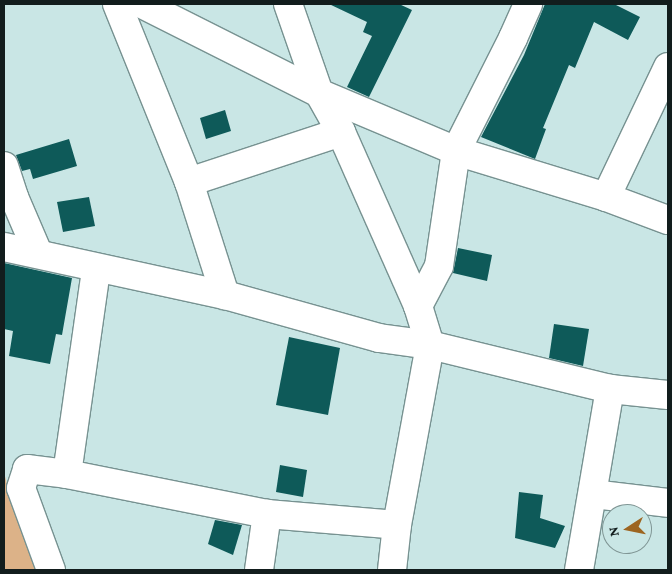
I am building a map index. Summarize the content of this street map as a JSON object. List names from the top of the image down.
{
  "north": "left"
}
